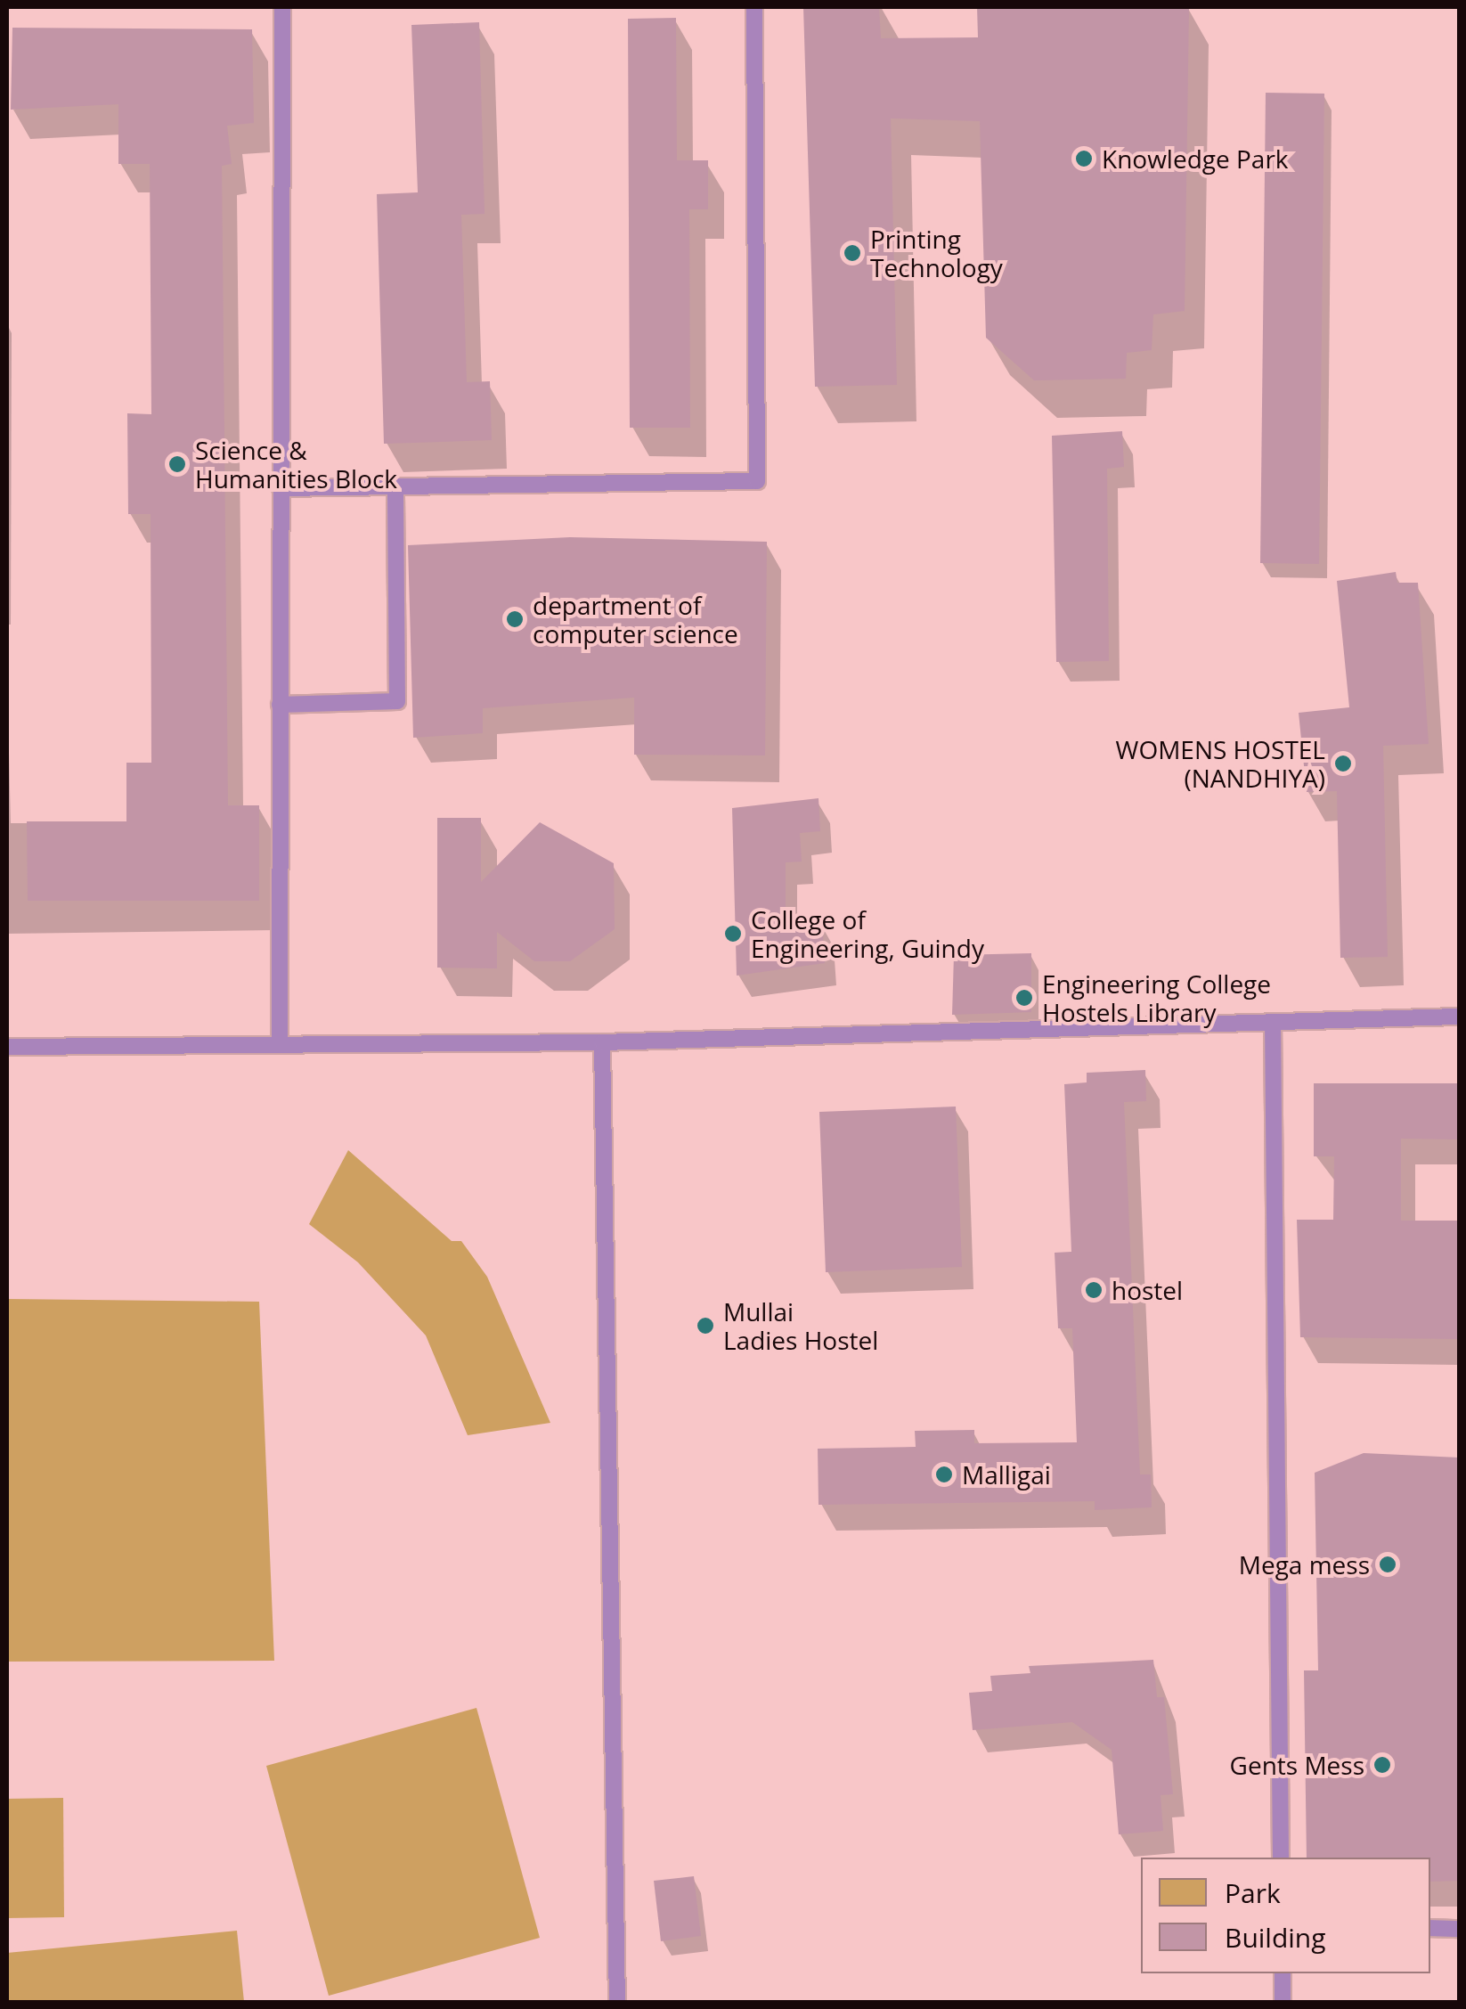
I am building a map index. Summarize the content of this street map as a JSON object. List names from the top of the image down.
{
  "places": [
    "Knowledge Park",
    "Printing Technology",
    "Science & Humanities Block",
    "department of computer science",
    "WOMENS HOSTEL (NANDHIYA)",
    "College of Engineering, Guindy",
    "Engineering College Hostels Library",
    "hostel",
    "Mullai Ladies Hostel",
    "Malligai",
    "Mega mess",
    "Gents Mess"
  ],
  "legend": ["Park", "Building"]
}
